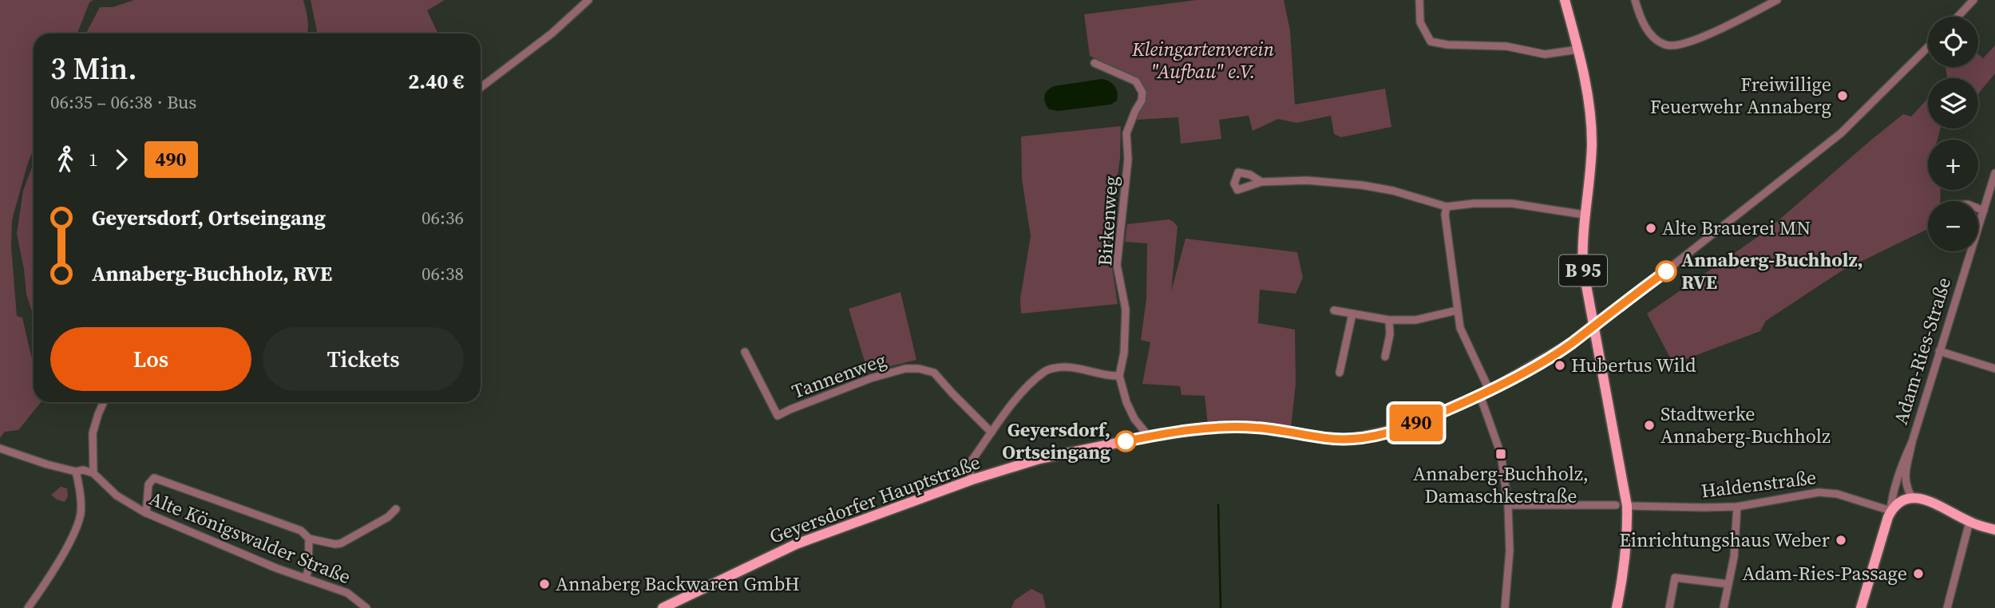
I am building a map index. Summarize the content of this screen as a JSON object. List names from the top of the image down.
{
  "streets": {
    "main road": ["B 95", "Adam-Ries-Straße", "Geyersdorfer Hauptstraße"],
    "street": [
      "Birkenweg",
      "Tannenweg",
      "Haldenstraße",
      "Alte Königswalder Straße"
    ]
  },
  "crossings": [
    ["Birkenweg", "Geyersdorfer Hauptstraße"],
    ["B 95", "Haldenstraße"],
    ["B 95", "Geyersdorfer Hauptstraße"],
    ["Adam-Ries-Straße", "Haldenstraße"]
  ],
  "parks": ["Kleingartenverein \"Aufbau\" e.V."],
  "places": {
    "other": [
      "Freiwillige Feuerwehr Annaberg",
      "Alte Brauerei MN",
      "Annaberg-Buchholz, RVE",
      "Hubertus Wild",
      "Stadtwerke Annaberg-Buchholz",
      "Geyersdorf, Ortseingang",
      "Einrichtungshaus Weber",
      "Adam-Ries-Passage",
      "Annaberg Backwaren GmbH"
    ],
    "transit": ["Annaberg-Buchholz, Damaschkestraße"]
  },
  "lines": ["bus line 490"],
  "page": {
    "on_map": "490",
    "map_buttons": ["+", "−"],
    "heading": ["3 Min.", "06:35 – 06:38 · Bus", "2.40 €"],
    "legs": ["1", "490"],
    "list": [
      {
        "name": "Geyersdorf, Ortseingang",
        "value": "06:36"
      },
      {
        "name": "Annaberg-Buchholz, RVE",
        "value": "06:38"
      }
    ],
    "buttons": ["Los", "Tickets"]
  }
}
